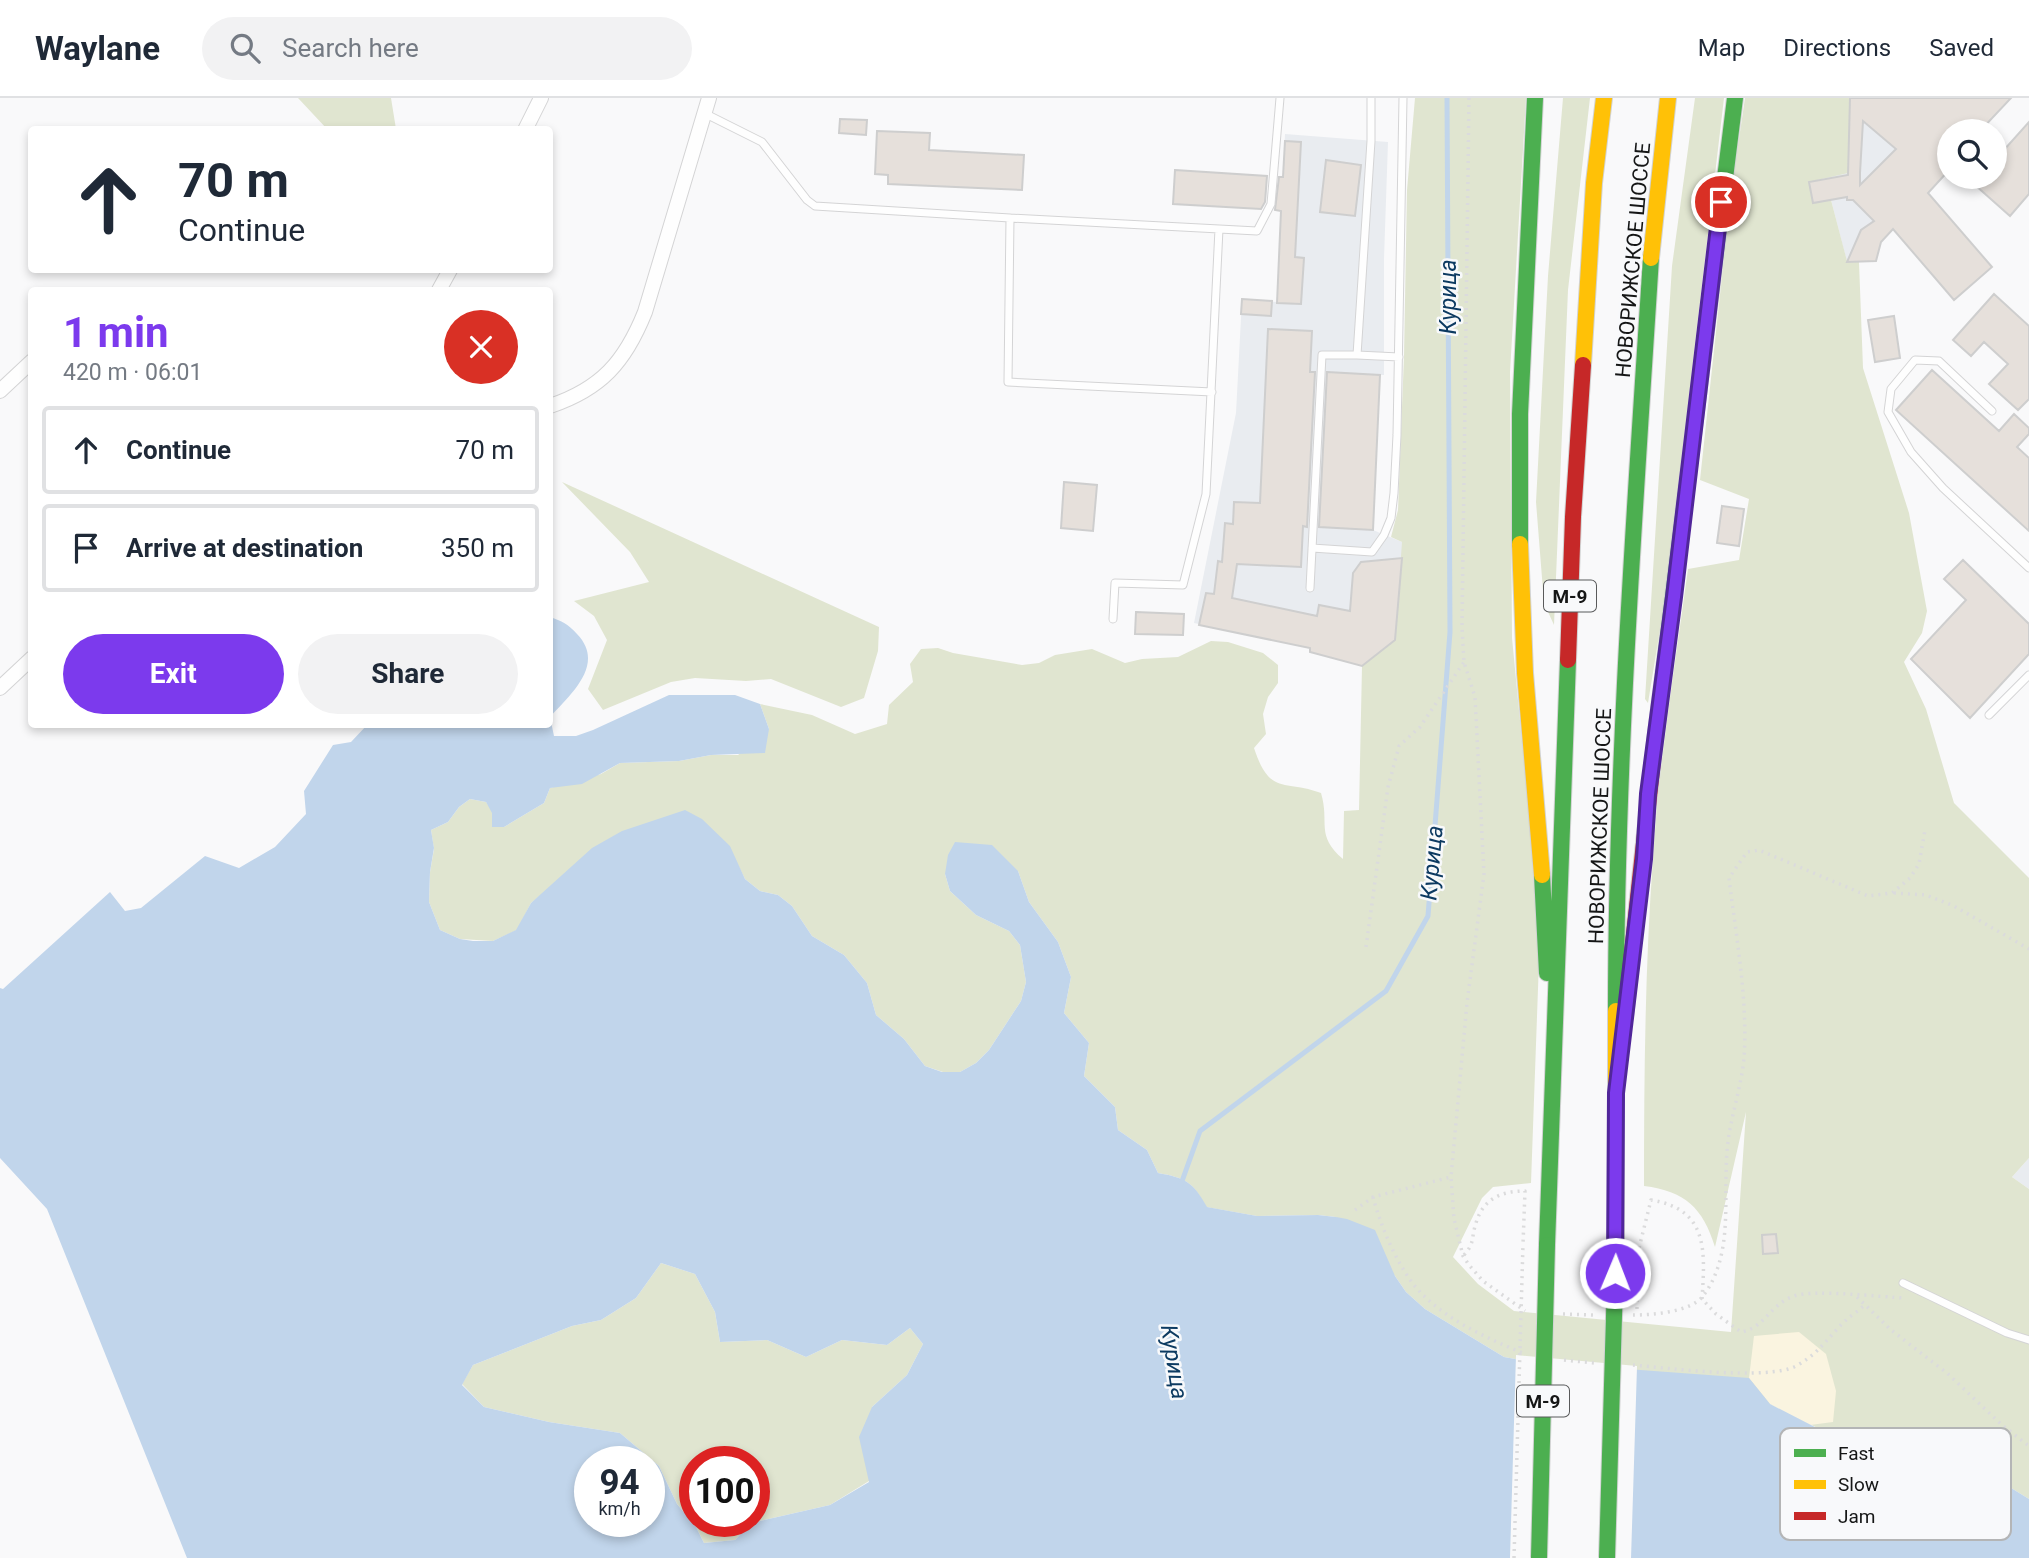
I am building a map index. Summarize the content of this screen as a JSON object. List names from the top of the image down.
{
  "streets": {
    "main road": ["НОВОРИЖСКОЕ ШОССЕ", "М-9"]
  },
  "crossings": [
    ["НОВОРИЖСКОЕ ШОССЕ", "М-9"]
  ],
  "water": ["Курица"],
  "legend": ["Fast", "Slow", "Jam"],
  "page": {
    "header": "Waylane",
    "search": "Search here",
    "nav": ["Map", "Directions", "Saved"],
    "turn": ["70 m", "Continue"],
    "heading": ["1 min", "420 m · 06:01"],
    "list": [
      {
        "name": "Continue",
        "value": "70 m"
      },
      {
        "name": "Arrive at destination",
        "value": "350 m"
      }
    ],
    "buttons": ["Exit", "Share"],
    "speed": "94 km/h",
    "limit": "100"
  }
}
